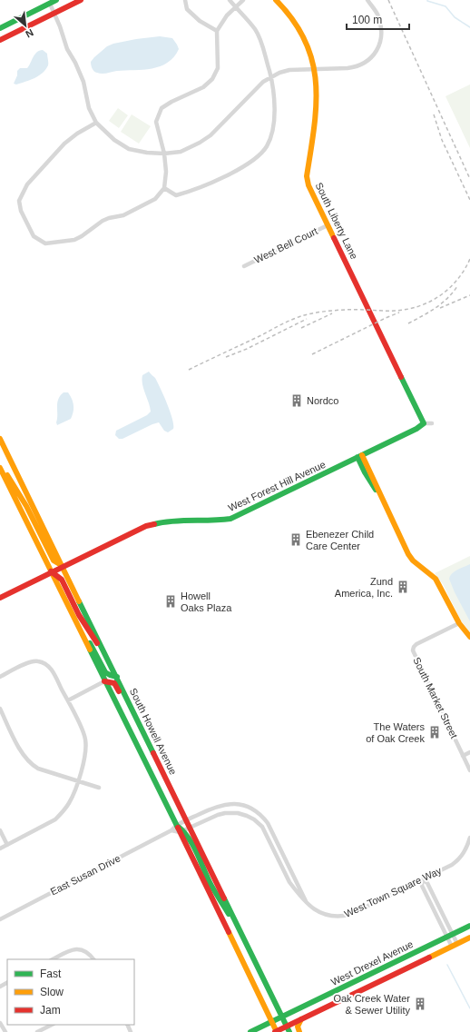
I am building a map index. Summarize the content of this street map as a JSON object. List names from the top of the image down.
{
  "streets": {
    "main road": [
      "South Liberty Lane",
      "West Forest Hill Avenue",
      "South Howell Avenue",
      "West Drexel Avenue"
    ],
    "street": [
      "West Bell Court",
      "South Market Street",
      "East Susan Drive",
      "West Town Square Way"
    ]
  },
  "crossings": [
    ["South Liberty Lane", "West Bell Court"],
    ["South Liberty Lane", "West Forest Hill Avenue"],
    ["West Forest Hill Avenue", "South Howell Avenue"],
    ["South Howell Avenue", "East Susan Drive"],
    ["South Howell Avenue", "West Town Square Way"],
    ["South Howell Avenue", "West Drexel Avenue"],
    ["East Susan Drive", "West Town Square Way"]
  ],
  "places": {
    "building": [
      "Nordco",
      "Ebenezer Child Care Center",
      "Zund America, Inc.",
      "Howell Oaks Plaza",
      "The Waters of Oak Creek",
      "Oak Creek Water & Sewer Utility"
    ]
  },
  "legend": ["Fast", "Slow", "Jam"],
  "scale_bar": "100 m",
  "north": "bottom right"
}
